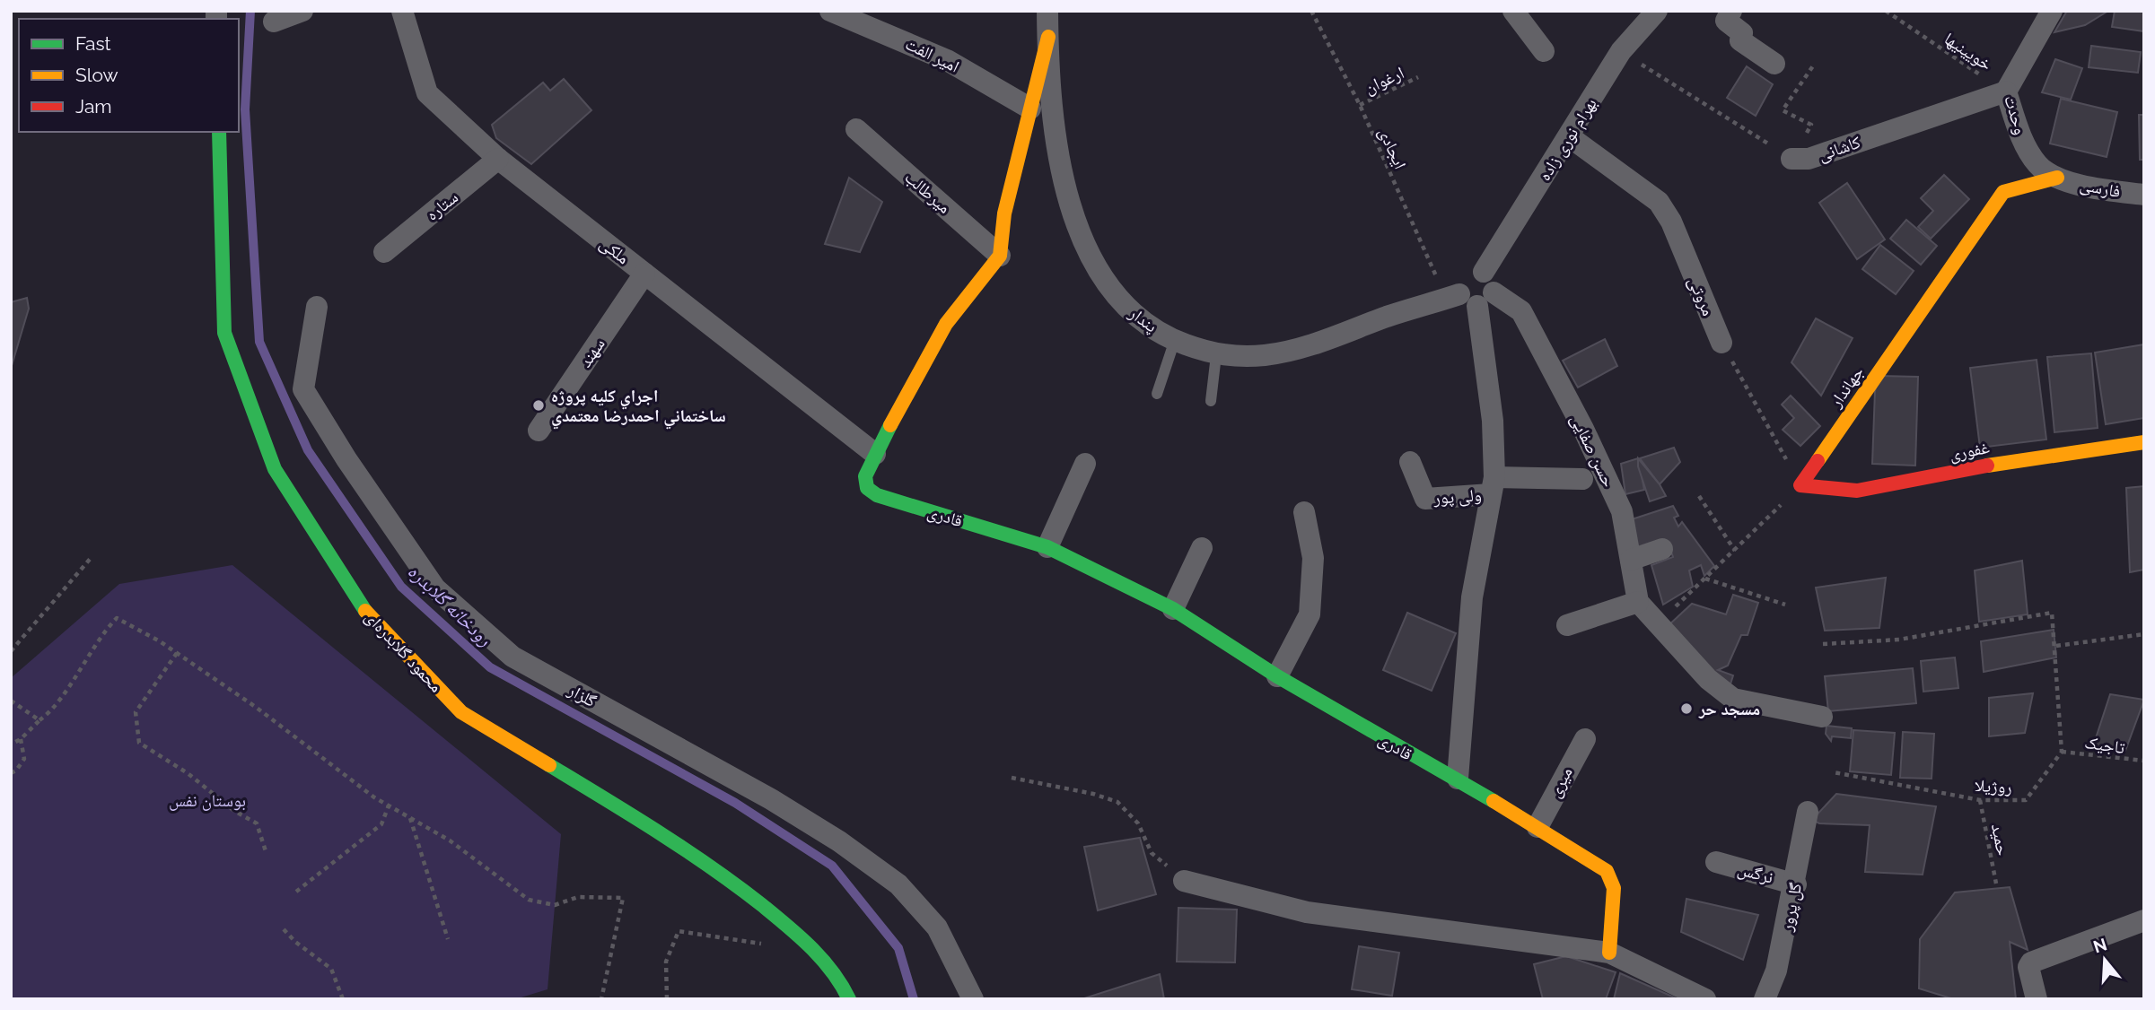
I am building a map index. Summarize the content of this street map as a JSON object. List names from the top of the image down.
{
  "streets": {
    "street": [
      "امیر الفت",
      "وحدت",
      "بهرام نوری زاده",
      "کاشانی",
      "فارسی",
      "میرطالب",
      "ستاره",
      "ملکی",
      "مروتی",
      "پندار",
      "سهند",
      "جهاندار",
      "حسن صفایی",
      "غفوری",
      "ولی پور",
      "قادری",
      "محمود گلابدره‌ای",
      "گلزار",
      "میری",
      "نرگس",
      "گل پرور"
    ],
    "path": [
      "خویینیها",
      "ارغوان",
      "ایجادی",
      "تاجیک",
      "روژیلا",
      "حمید"
    ]
  },
  "crossings": [
    ["خویینیها", "وحدت"],
    ["خویینیها", "کاشانی"],
    ["ارغوان", "ایجادی"],
    ["وحدت", "کاشانی"],
    ["وحدت", "فارسی"],
    ["وحدت", "جهاندار"],
    ["بهرام نوری زاده", "مروتی"],
    ["ایجادی", "پندار"],
    ["ایجادی", "حسن صفایی"],
    ["فارسی", "جهاندار"],
    ["میرطالب", "قادری"],
    ["ستاره", "ملکی"],
    ["ملکی", "سهند"],
    ["ملکی", "قادری"],
    ["پندار", "حسن صفایی"],
    ["جهاندار", "غفوری"],
    ["قادری", "میری"],
    ["تاجیک", "روژیلا"],
    ["روژیلا", "حمید"],
    ["نرگس", "گل پرور"]
  ],
  "water": ["رودخانه گلابدره"],
  "parks": ["بوستان نفس"],
  "places": ["اجراي كليه پروژه ساختماني احمدرضا معتمدي", "مسجد حر"],
  "legend": ["Fast", "Slow", "Jam"],
  "north": "top"
}
